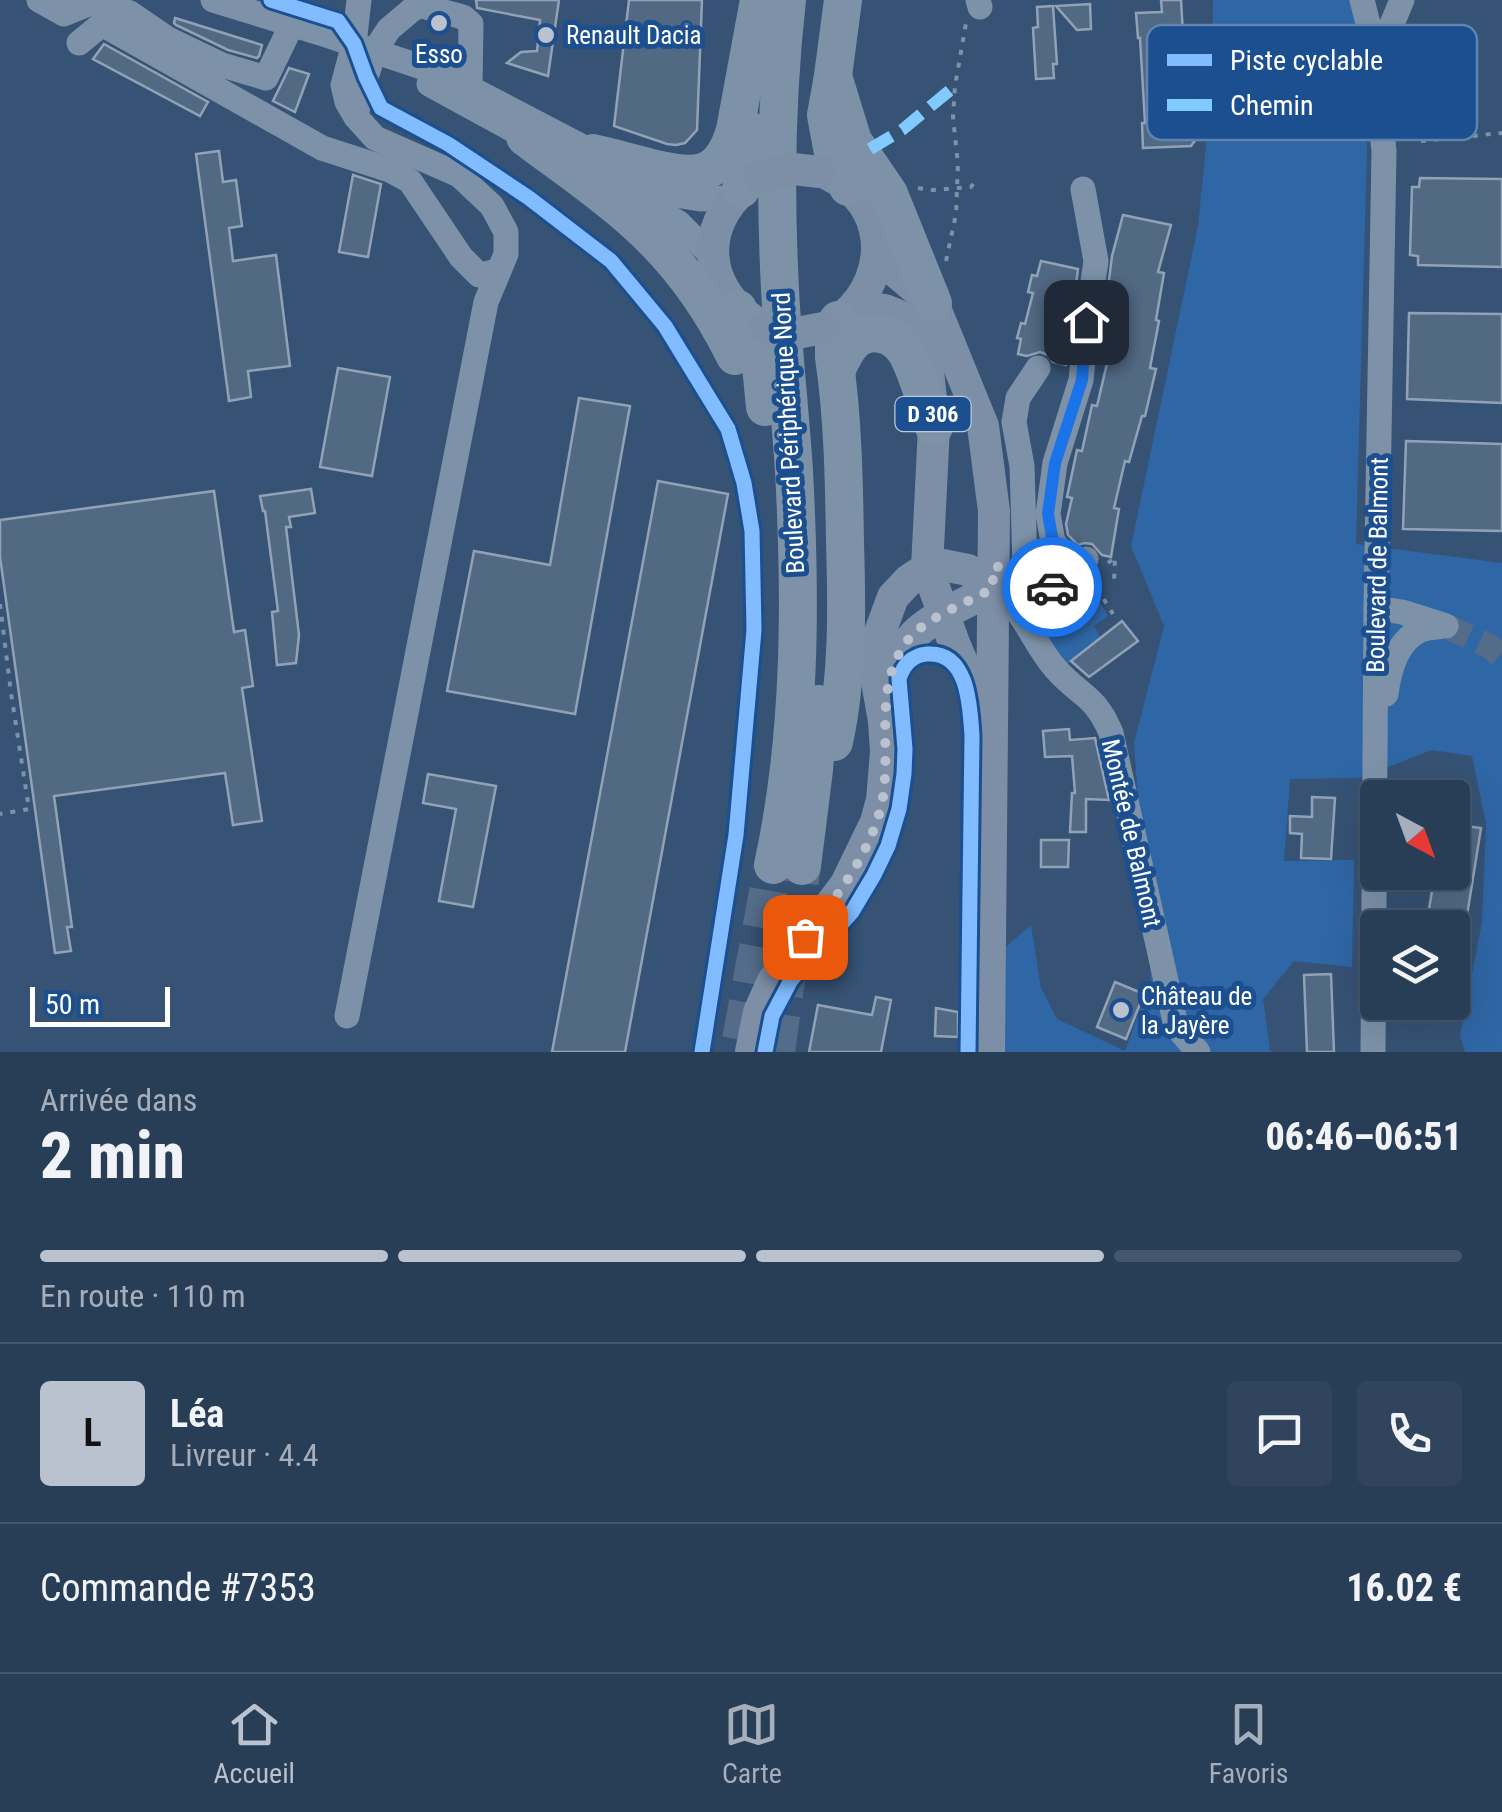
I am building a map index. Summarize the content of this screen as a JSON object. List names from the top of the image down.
{
  "streets": {
    "highway": ["Boulevard Périphérique Nord"],
    "main road": ["D 306"],
    "street": ["Boulevard de Balmont", "Montée de Balmont"]
  },
  "crossings": [
    ["D 306", "Montée de Balmont"]
  ],
  "places": ["Esso", "Renault Dacia", "Château de la Jayère"],
  "legend": ["Piste cyclable", "Chemin"],
  "scale_bar": "50 m",
  "north": "bottom right",
  "page": {
    "scale": "50 m",
    "heading": ["2 min", "Arrivée dans", "06:46–06:51"],
    "panel": [
      "Léa",
      "Livreur · 4.4",
      "Commande #7353",
      "16.02 €"
    ],
    "bar": "En route · 110 m",
    "round": "L",
    "tabs": ["Accueil", "Carte", "Favoris"]
  }
}
